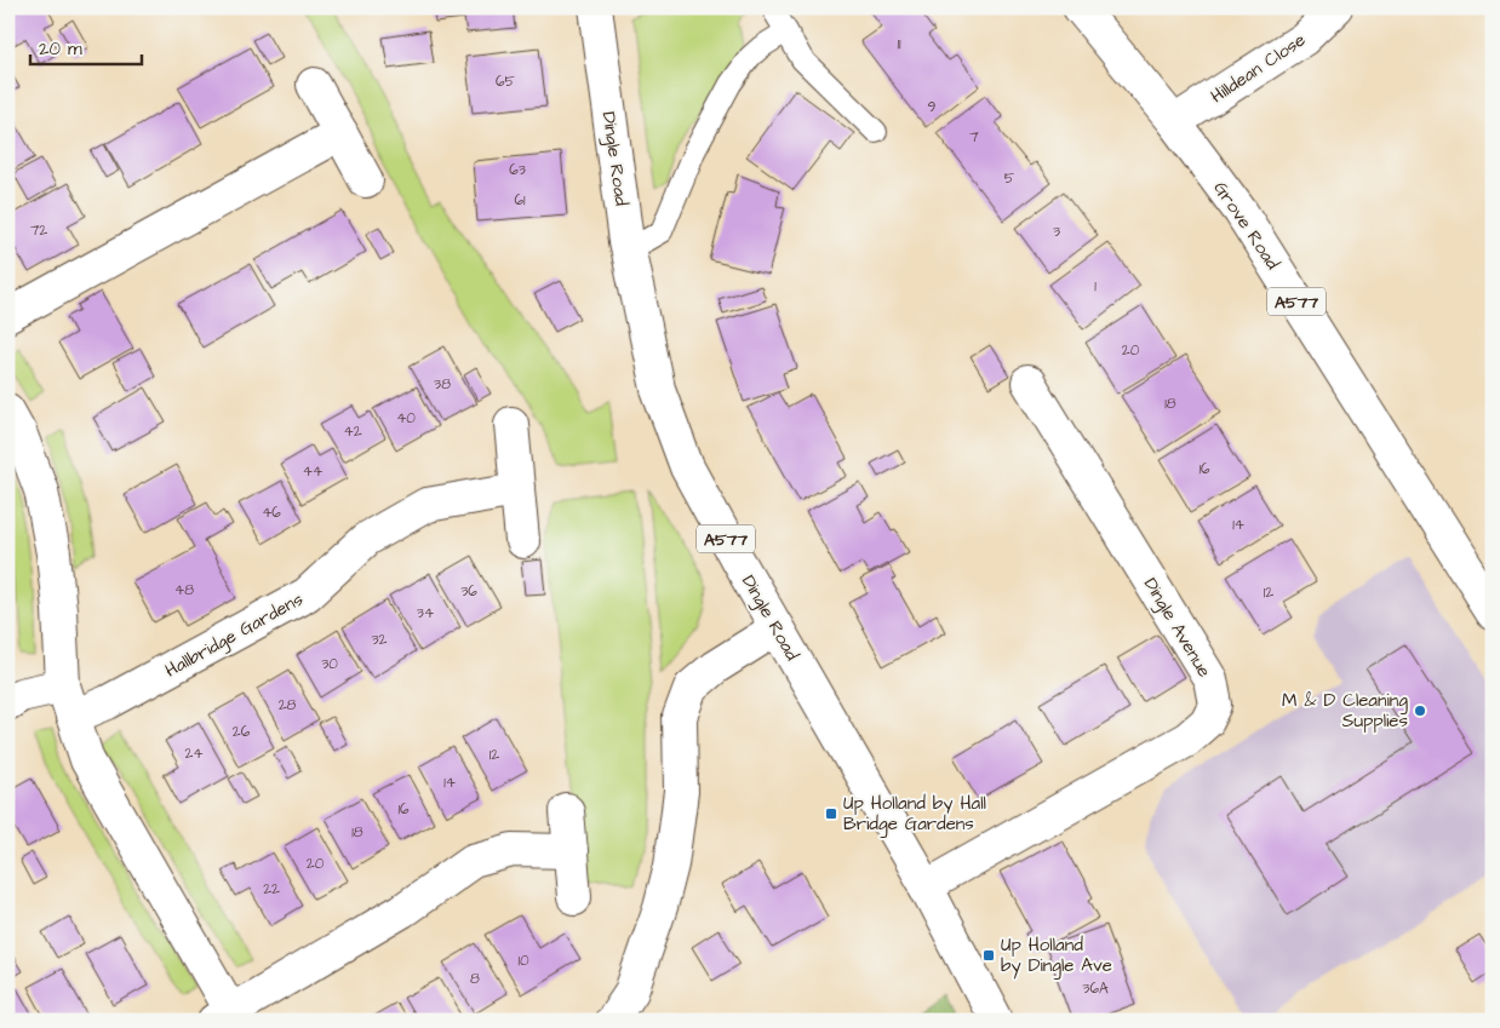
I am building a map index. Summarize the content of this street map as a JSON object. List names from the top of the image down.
{
  "streets": {
    "street": [
      "Hilldean Close",
      "Dingle Road",
      "Grove Road",
      "A577",
      "Dingle Avenue",
      "Hallbridge Gardens"
    ]
  },
  "crossings": [
    ["Hilldean Close", "Grove Road"],
    ["Dingle Road", "Dingle Avenue"]
  ],
  "places": {
    "other": ["M & D Cleaning Supplies"],
    "transit": ["Up Holland by Hall Bridge Gardens", "Up Holland by Dingle Ave"]
  },
  "house_numbers": [
    "11",
    "65",
    "9",
    "7",
    "63",
    "5",
    "61",
    "72",
    "3",
    "1",
    "20",
    "38",
    "18",
    "40",
    "42",
    "16",
    "44",
    "46",
    "14",
    "48",
    "36",
    "12",
    "34",
    "32",
    "30",
    "28",
    "26",
    "24",
    "12",
    "14",
    "16",
    "18",
    "20",
    "22",
    "10",
    "8",
    "36A"
  ],
  "scale_bar": "20 m"
}
